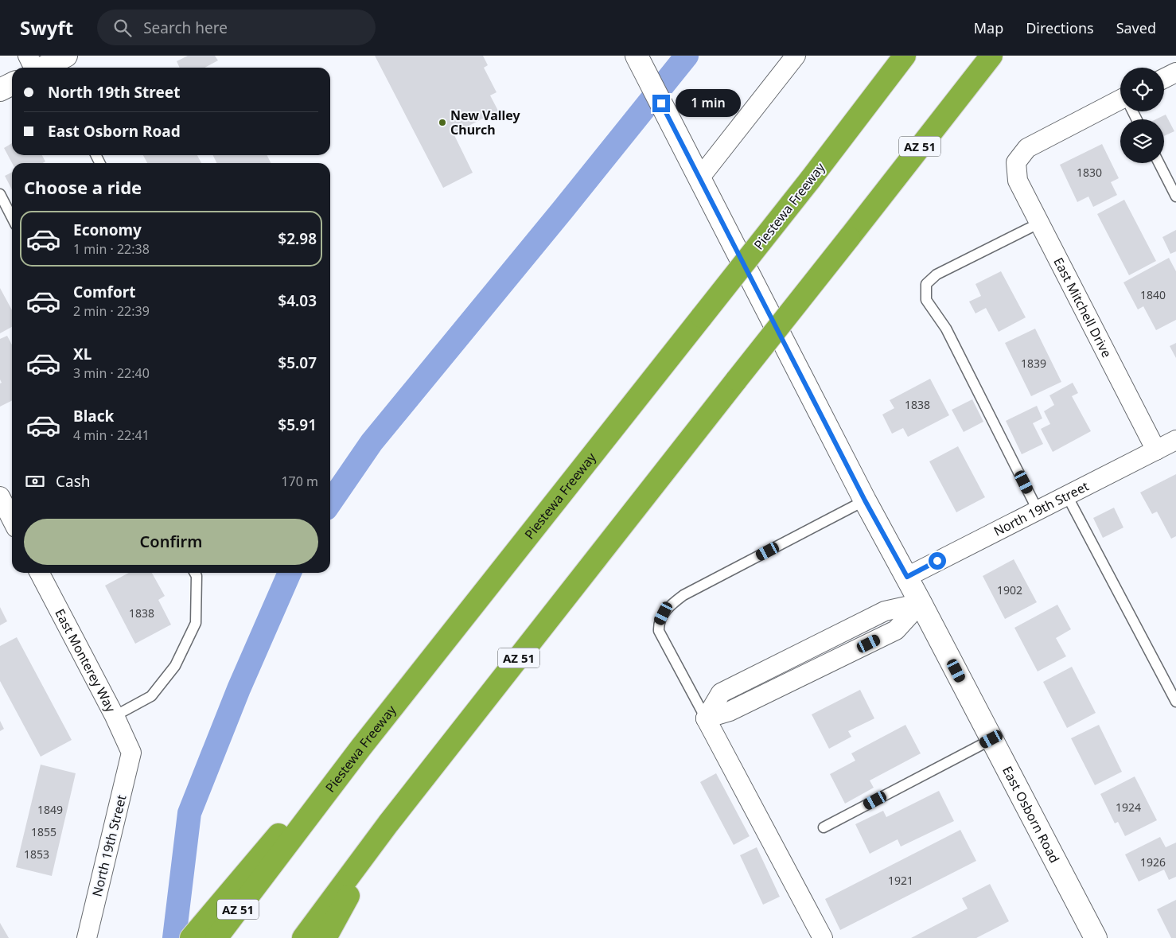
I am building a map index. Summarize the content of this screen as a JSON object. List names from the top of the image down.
{
  "streets": {
    "highway": ["AZ 51", "Piestewa Freeway"],
    "main road": ["East Osborn Road"],
    "street": ["East Mitchell Drive", "North 19th Street", "East Monterey Way"]
  },
  "crossings": [
    ["East Mitchell Drive", "North 19th Street"],
    ["North 19th Street", "East Monterey Way"],
    ["North 19th Street", "East Osborn Road"]
  ],
  "places": ["New Valley Church"],
  "house_numbers": [
    "1830",
    "1840",
    "1839",
    "1838",
    "1902",
    "1838",
    "1924",
    "1849",
    "1855",
    "1853",
    "1926",
    "1921"
  ],
  "page": {
    "header": "Swyft",
    "search": "Search here",
    "nav": ["Map", "Directions", "Saved"],
    "banner": ["North 19th Street", "East Osborn Road"],
    "bubble": "1 min",
    "heading": "Choose a ride",
    "list": [
      {
        "name": "Economy",
        "note": "1 min · 22:38",
        "value": "$2.98"
      },
      {
        "name": "Comfort",
        "note": "2 min · 22:39",
        "value": "$4.03"
      },
      {
        "name": "XL",
        "note": "3 min · 22:40",
        "value": "$5.07"
      },
      {
        "name": "Black",
        "note": "4 min · 22:41",
        "value": "$5.91"
      }
    ],
    "pay": ["Cash", "170 m"],
    "buttons": "Confirm"
  }
}
